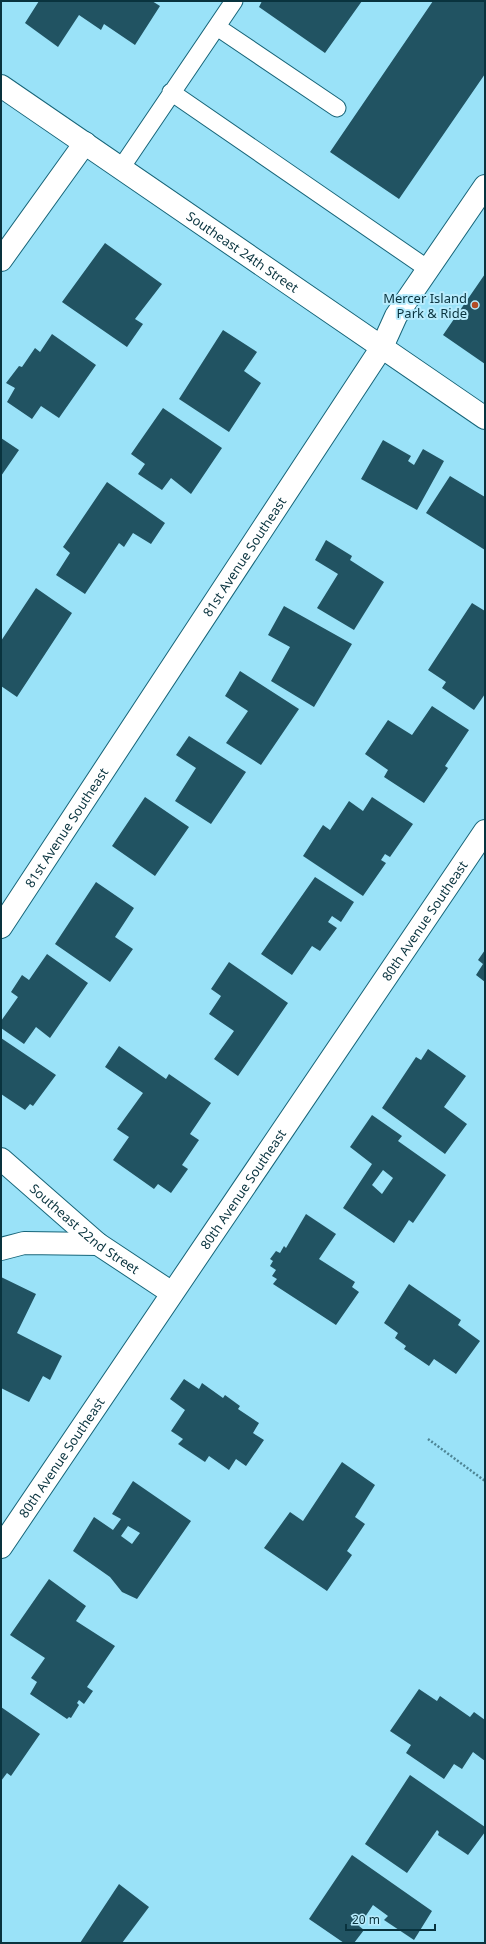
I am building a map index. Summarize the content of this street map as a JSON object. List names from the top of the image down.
{
  "streets": {
    "street": [
      "Southeast 24th Street",
      "81st Avenue Southeast",
      "80th Avenue Southeast",
      "Southeast 22nd Street"
    ]
  },
  "crossings": [
    ["Southeast 24th Street", "81st Avenue Southeast"],
    ["80th Avenue Southeast", "Southeast 22nd Street"]
  ],
  "places": ["Mercer Island Park & Ride"],
  "scale_bar": "20 m"
}
